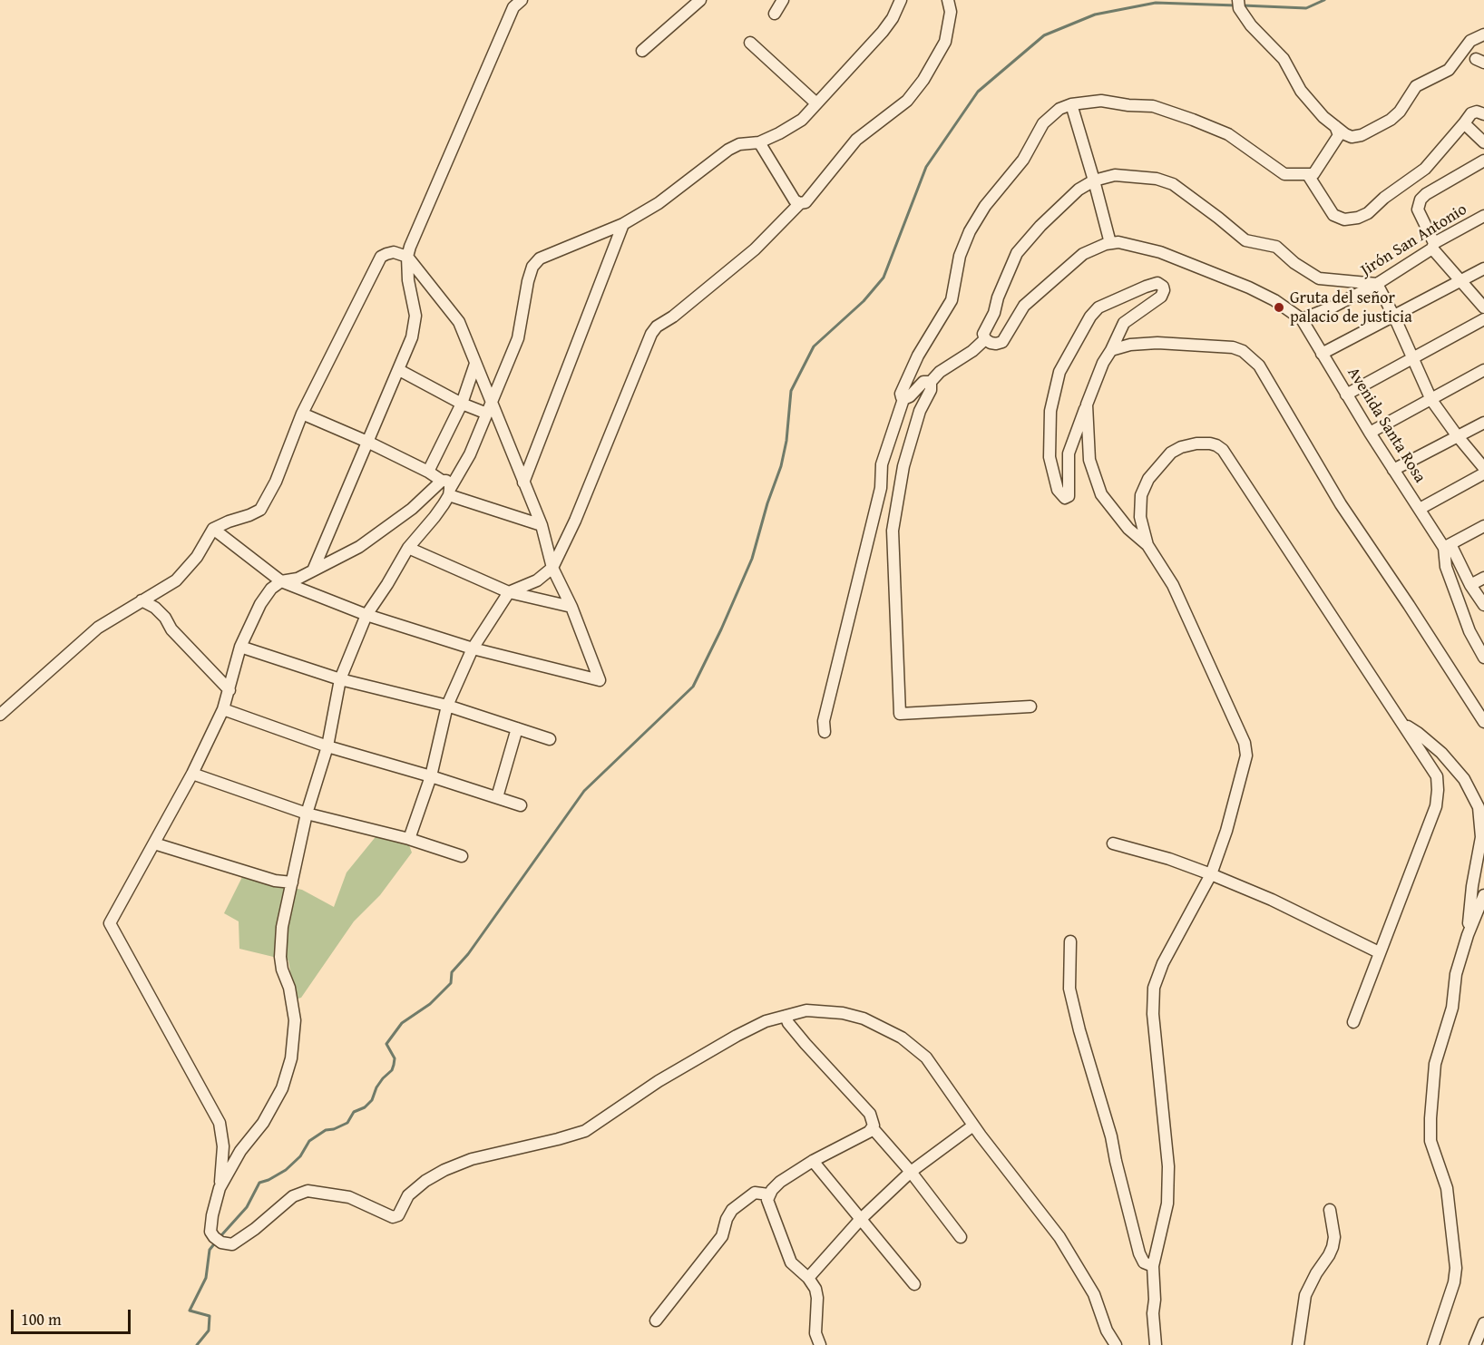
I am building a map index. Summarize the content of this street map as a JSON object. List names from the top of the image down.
{
  "streets": {
    "street": ["Jirón San Antonio", "Avenida Santa Rosa"]
  },
  "crossings": [
    ["Jirón San Antonio", "Avenida Santa Rosa"]
  ],
  "places": ["Gruta del señor palacio de justicia"],
  "scale_bar": "100 m"
}
